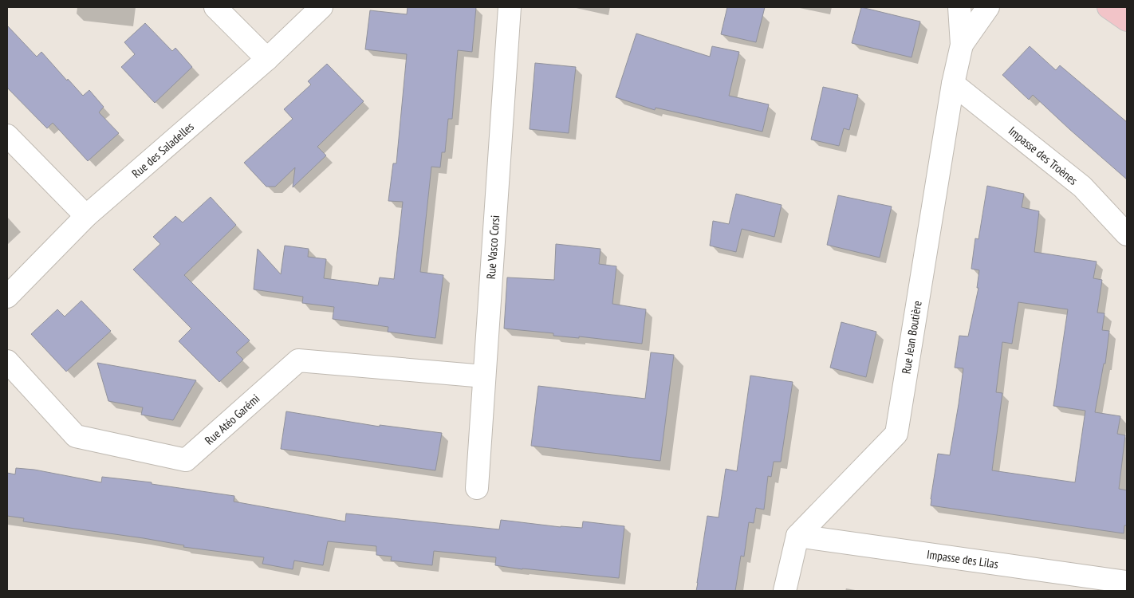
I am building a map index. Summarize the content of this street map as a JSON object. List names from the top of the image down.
{
  "streets": {
    "street": [
      "Rue des Saladelles",
      "Impasse des Troènes",
      "Rue Vasco Corsi",
      "Rue Jean Boutière",
      "Rue Atéo Garémi",
      "Impasse des Lilas"
    ]
  },
  "crossings": [
    ["Impasse des Troènes", "Rue Jean Boutière"],
    ["Rue Vasco Corsi", "Rue Atéo Garémi"],
    ["Rue Jean Boutière", "Impasse des Lilas"]
  ]
}
